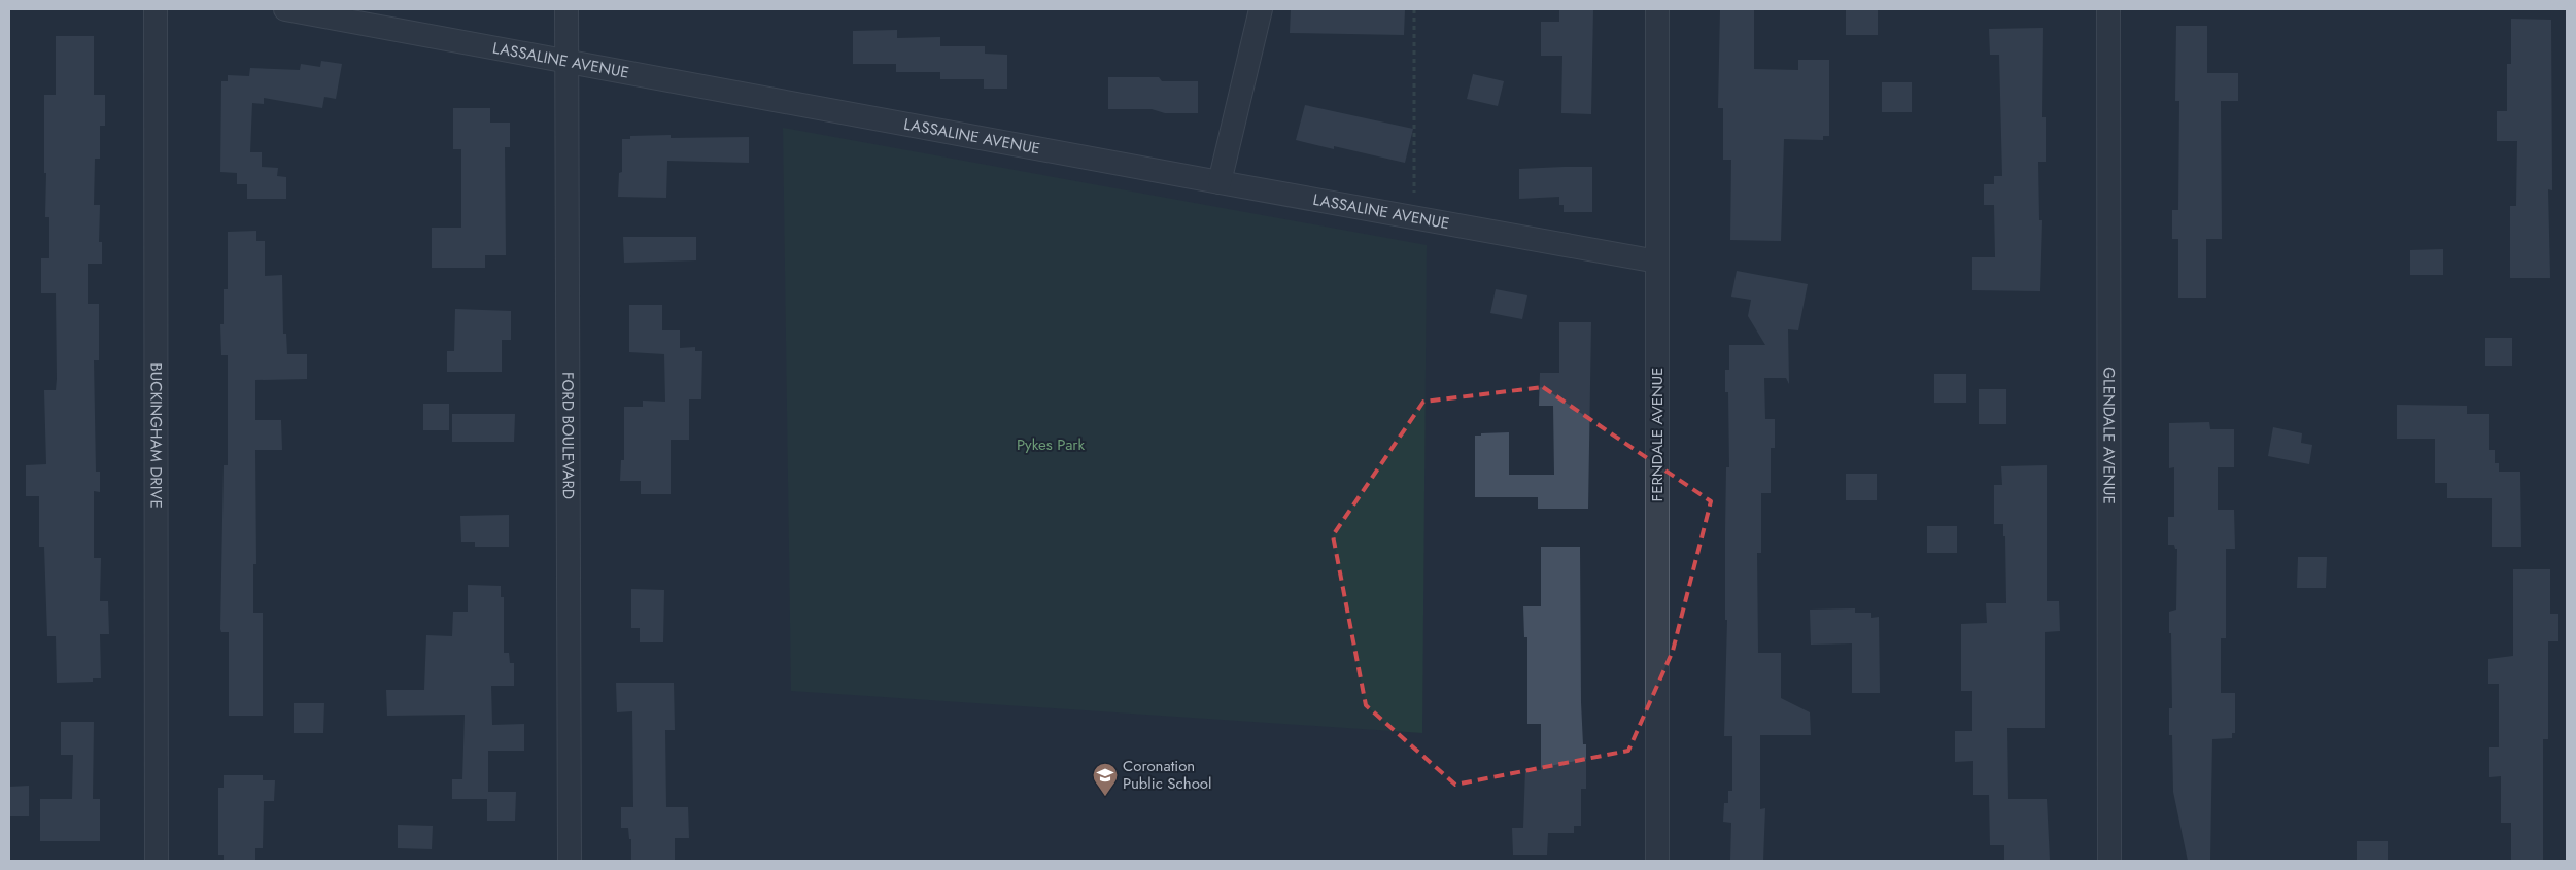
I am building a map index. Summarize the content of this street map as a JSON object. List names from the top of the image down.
{
  "streets": {
    "street": [
      "LASSALINE AVENUE",
      "BUCKINGHAM DRIVE",
      "FORD BOULEVARD",
      "FERNDALE AVENUE",
      "GLENDALE AVENUE"
    ]
  },
  "crossings": [
    ["LASSALINE AVENUE", "FORD BOULEVARD"],
    ["LASSALINE AVENUE", "FERNDALE AVENUE"]
  ],
  "parks": ["Pykes Park"],
  "places": {
    "school or university": ["Coronation Public School"]
  }
}
